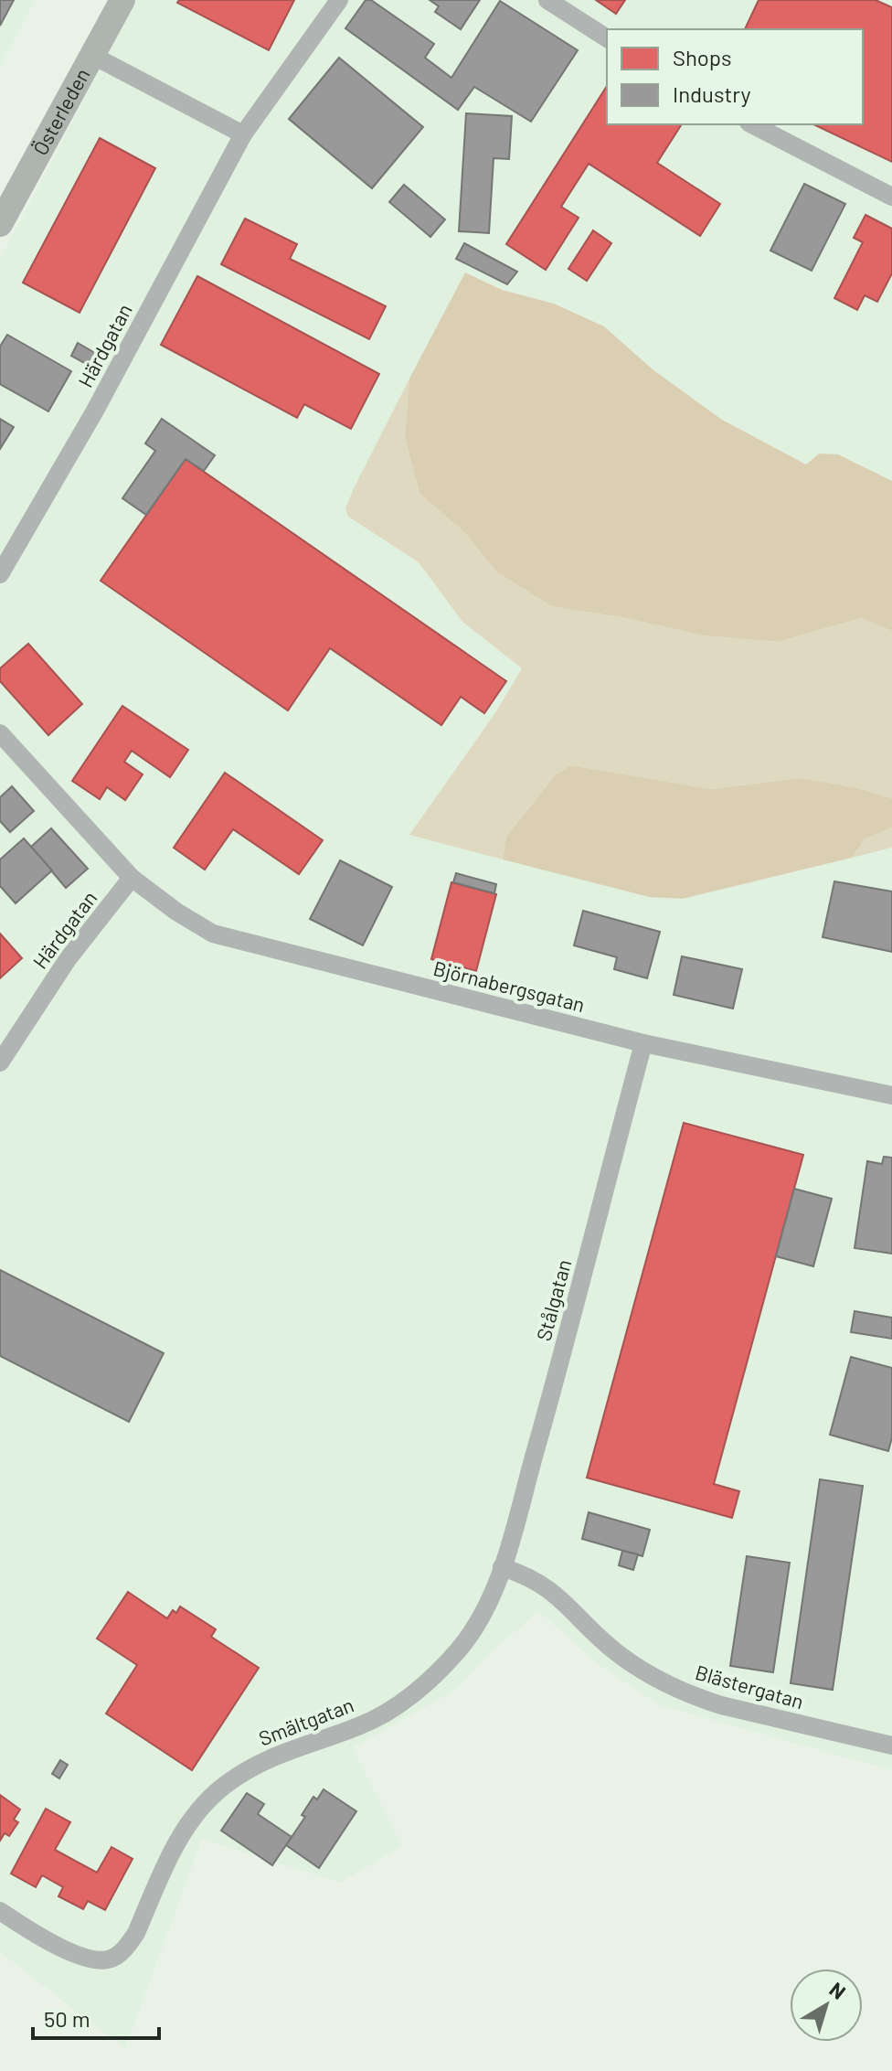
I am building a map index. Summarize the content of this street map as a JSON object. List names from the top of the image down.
{
  "streets": {
    "main road": ["Österleden"],
    "street": [
      "Härdgatan",
      "Björnabergsgatan",
      "Stålgatan",
      "Blästergatan",
      "Smältgatan"
    ]
  },
  "crossings": [
    ["Härdgatan", "Björnabergsgatan"],
    ["Björnabergsgatan", "Stålgatan"],
    ["Stålgatan", "Blästergatan"],
    ["Stålgatan", "Smältgatan"],
    ["Blästergatan", "Smältgatan"]
  ],
  "legend": ["Shops", "Industry"],
  "scale_bar": "50 m",
  "north": "top right"
}
